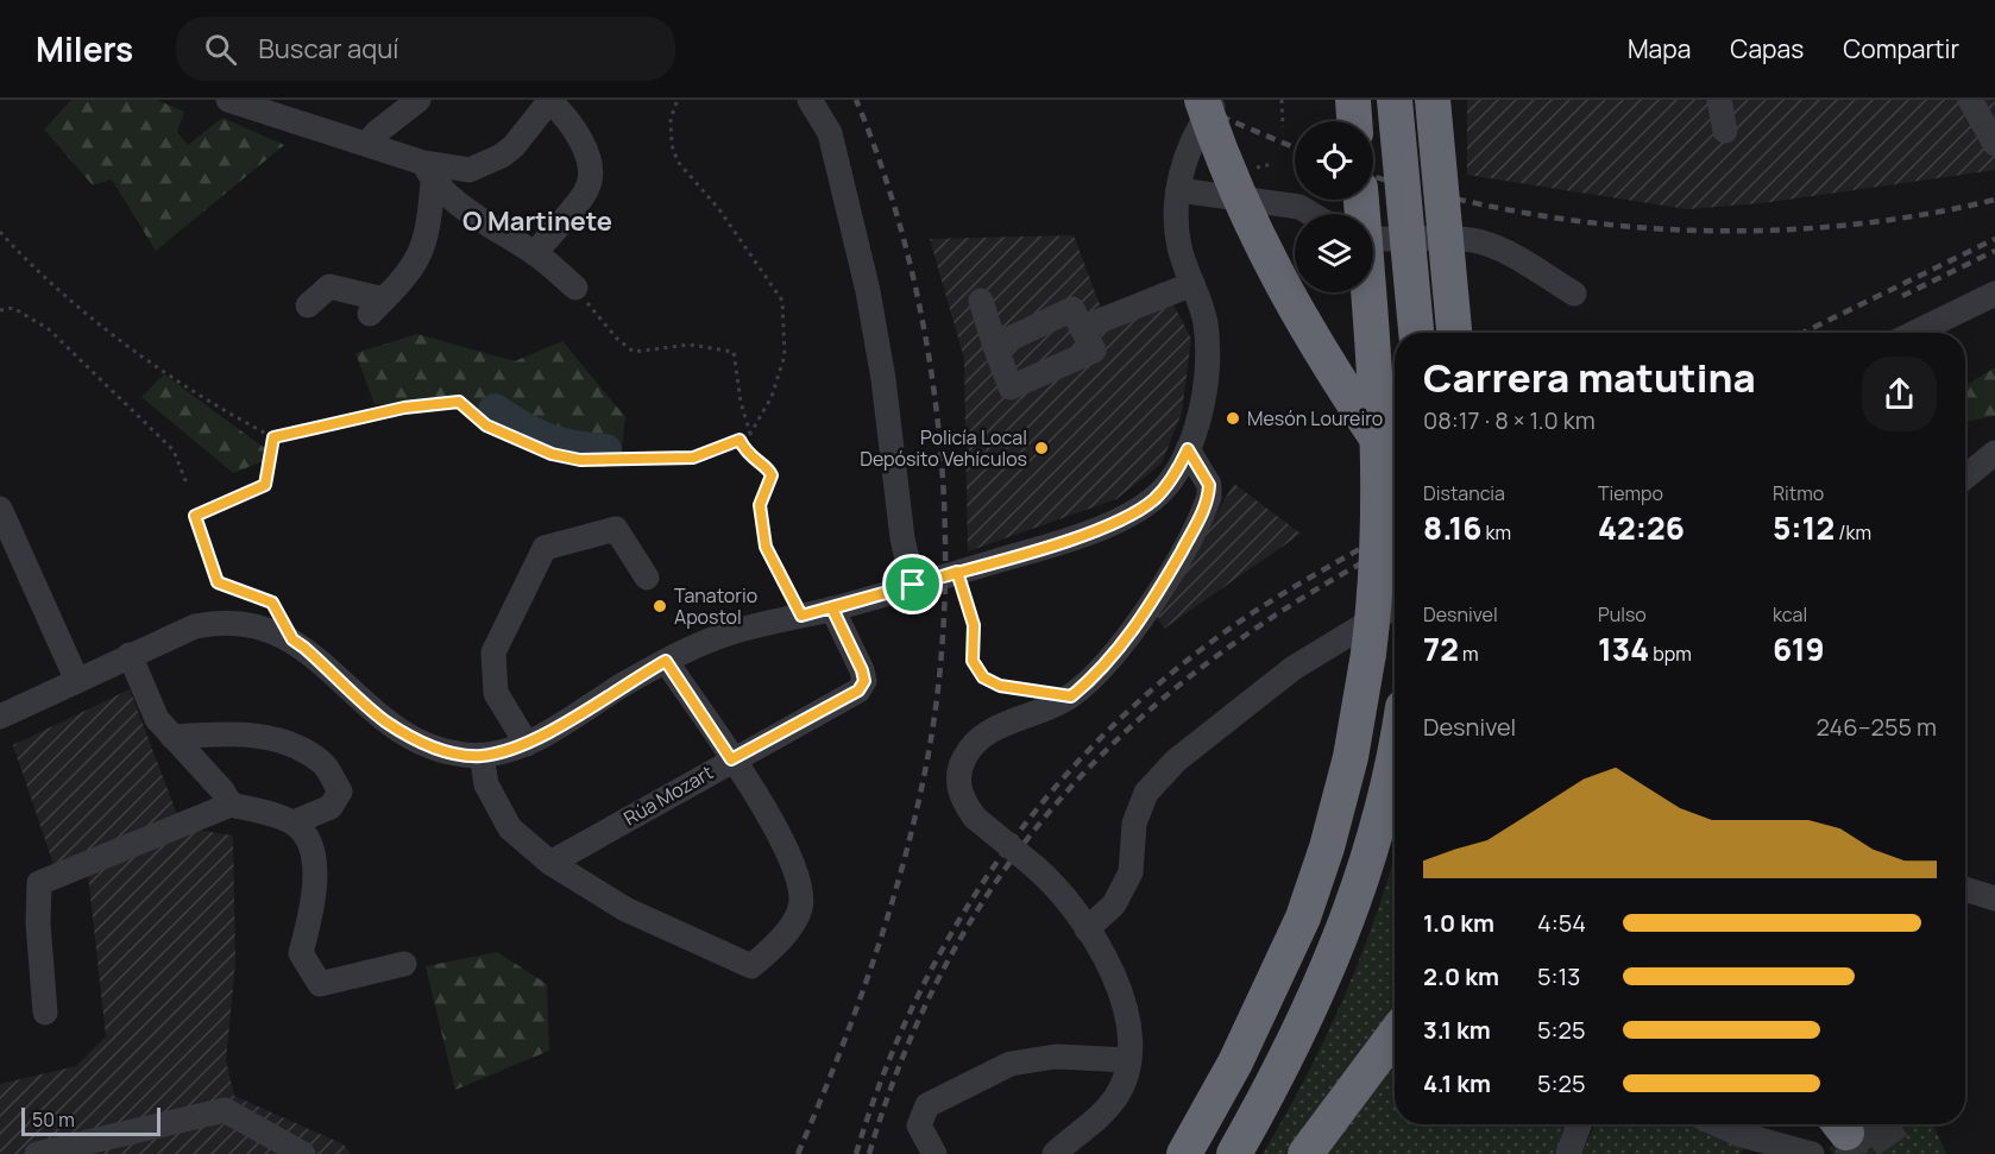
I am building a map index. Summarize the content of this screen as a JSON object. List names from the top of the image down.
{
  "streets": {
    "street": ["Rúa Mozart"]
  },
  "districts": ["O Martinete"],
  "places": ["Mesón Loureiro", "Policía Local Depósito Vehículos", "Tanatorio Apostol"],
  "scale_bar": "50 m",
  "page": {
    "header": "Milers",
    "search": "Buscar aquí",
    "nav": ["Mapa", "Capas", "Compartir"],
    "heading": ["Carrera matutina", "08:17 · 8 × 1.0 km"],
    "stats": [
      ["Distancia", "8.16 km"],
      ["Tiempo", "42:26"],
      ["Ritmo", "5:12 /km"],
      ["Desnivel", "72 m"],
      ["Pulso", "134 bpm"],
      ["kcal", "619"]
    ],
    "chart": ["Desnivel", "246–255 m"],
    "list": [
      {
        "name": "1.0 km",
        "note": "4:54"
      },
      {
        "name": "2.0 km",
        "note": "5:13"
      },
      {
        "name": "3.1 km",
        "note": "5:25"
      },
      {
        "name": "4.1 km",
        "note": "5:25"
      }
    ],
    "scale": "50 m"
  }
}
